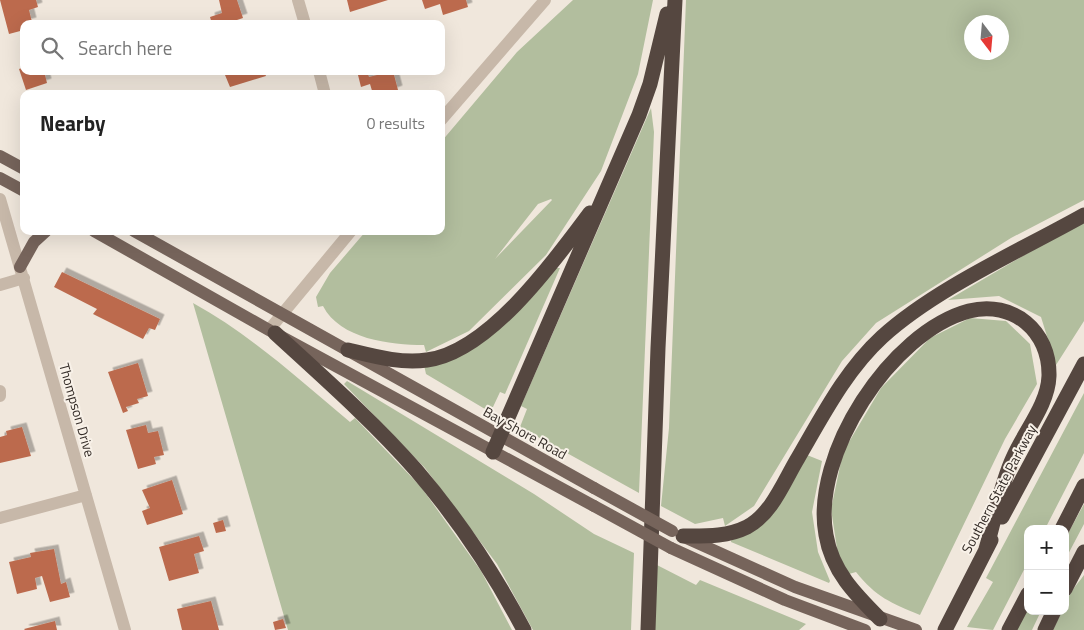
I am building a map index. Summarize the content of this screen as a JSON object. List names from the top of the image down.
{
  "streets": {
    "highway": ["Southern State Parkway"],
    "main road": ["Bay Shore Road"],
    "street": ["Thompson Drive"]
  },
  "north": "bottom",
  "page": {
    "search": "Search here",
    "heading": ["Nearby", "0 results"],
    "map_buttons": ["+", "−"]
  }
}
